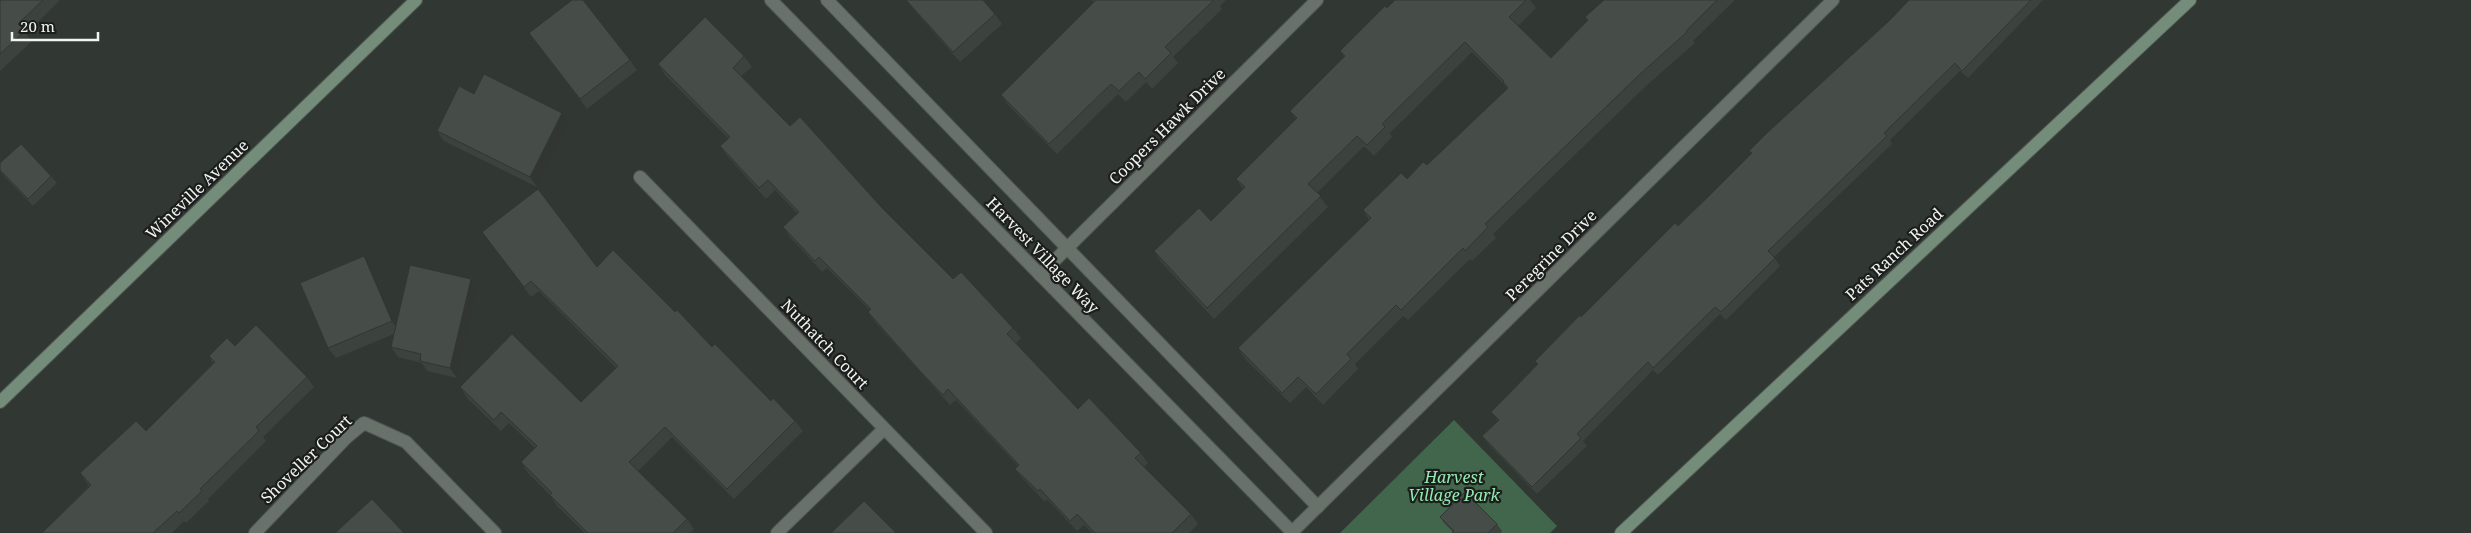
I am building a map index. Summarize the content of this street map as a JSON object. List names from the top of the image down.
{
  "streets": {
    "street": [
      "Coopers Hawk Drive",
      "Wineville Avenue",
      "Pats Ranch Road",
      "Harvest Village Way",
      "Peregrine Drive",
      "Nuthatch Court",
      "Shoveller Court"
    ]
  },
  "crossings": [
    ["Coopers Hawk Drive", "Harvest Village Way"],
    ["Harvest Village Way", "Peregrine Drive"]
  ],
  "parks": ["Harvest Village Park"],
  "scale_bar": "20 m"
}
